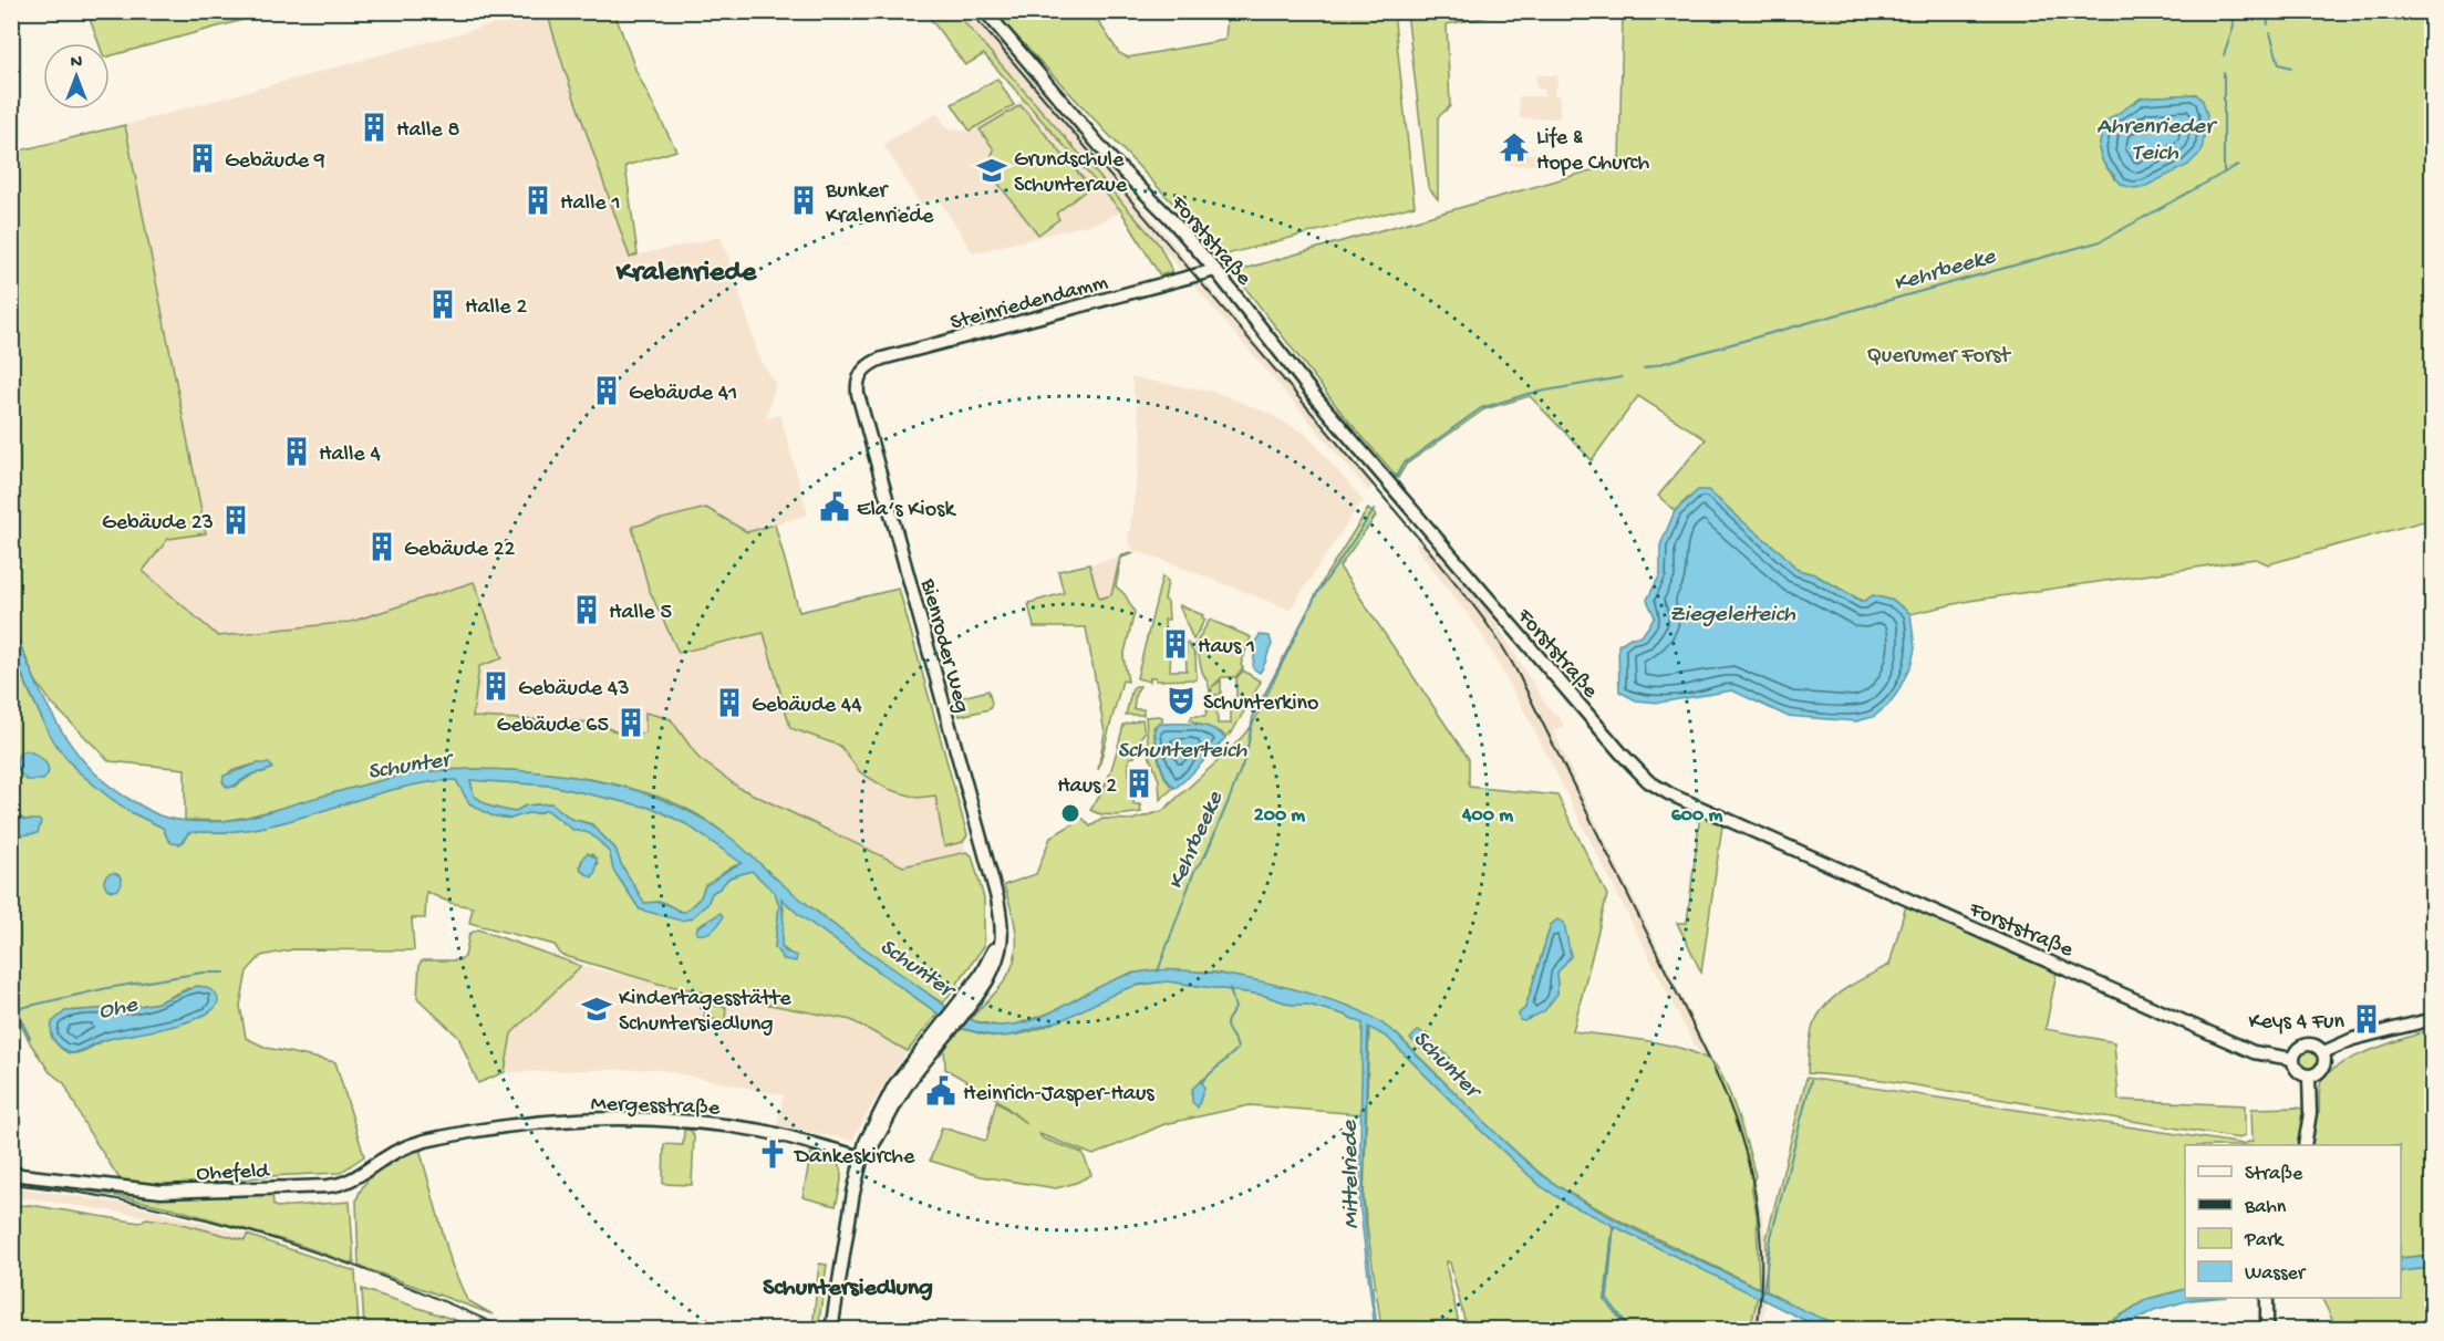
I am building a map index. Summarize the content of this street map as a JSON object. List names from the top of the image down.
{
  "streets": {
    "main road": [
      "Forststraße",
      "Steinriedendamm",
      "Bienroder Weg",
      "Mergesstraße",
      "Ohefeld"
    ]
  },
  "crossings": [
    ["Forststraße", "Steinriedendamm"],
    ["Steinriedendamm", "Bienroder Weg"],
    ["Bienroder Weg", "Mergesstraße"],
    ["Mergesstraße", "Ohefeld"]
  ],
  "districts": ["Kralenriede", "Schuntersiedlung"],
  "water": [
    "Ahrenrieder Teich",
    "Kehrbeeke",
    "Ziegeleiteich",
    "Schunterteich",
    "Schunter",
    "Ohe",
    "Mittelriede"
  ],
  "parks": ["Querumer Forst"],
  "places": {
    "building": [
      "Halle 8",
      "Gebäude 9",
      "Halle 1",
      "Bunker Kralenriede",
      "Halle 2",
      "Gebäude 41",
      "Halle 4",
      "Gebäude 23",
      "Gebäude 22",
      "Halle 5",
      "Haus 1",
      "Gebäude 43",
      "Gebäude 44",
      "Gebäude 65",
      "Haus 2",
      "Keys 4 Fun"
    ],
    "temple": ["Life & Hope Church"],
    "school or university": ["Grundschule Schunteraue", "Kindertagesstätte Schuntersiedlung"],
    "public building": ["Ela‘s Kiosk", "Heinrich-Jasper-Haus"],
    "theatre": ["Schunterkino"],
    "church": ["Dankeskirche"]
  },
  "legend": [
    "Straße",
    "Bahn",
    "Park",
    "Wasser"
  ],
  "north": "top",
  "rings": ["200 m", "400 m", "600 m"]
}
